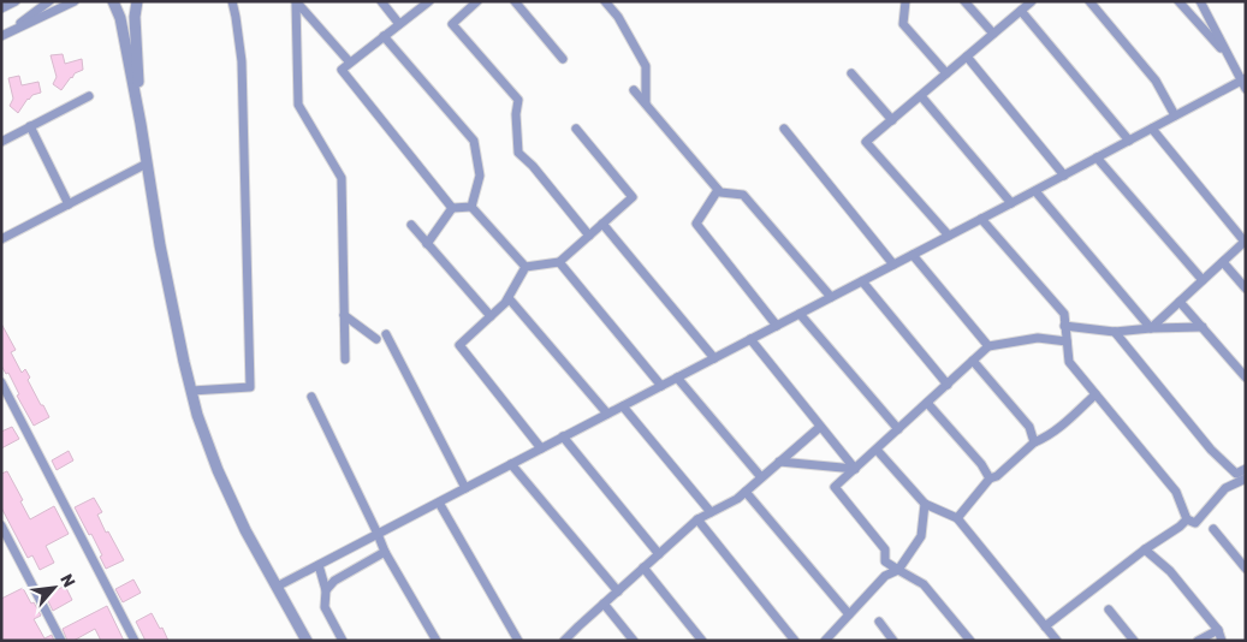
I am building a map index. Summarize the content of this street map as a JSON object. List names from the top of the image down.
{
  "north": "top right"
}
